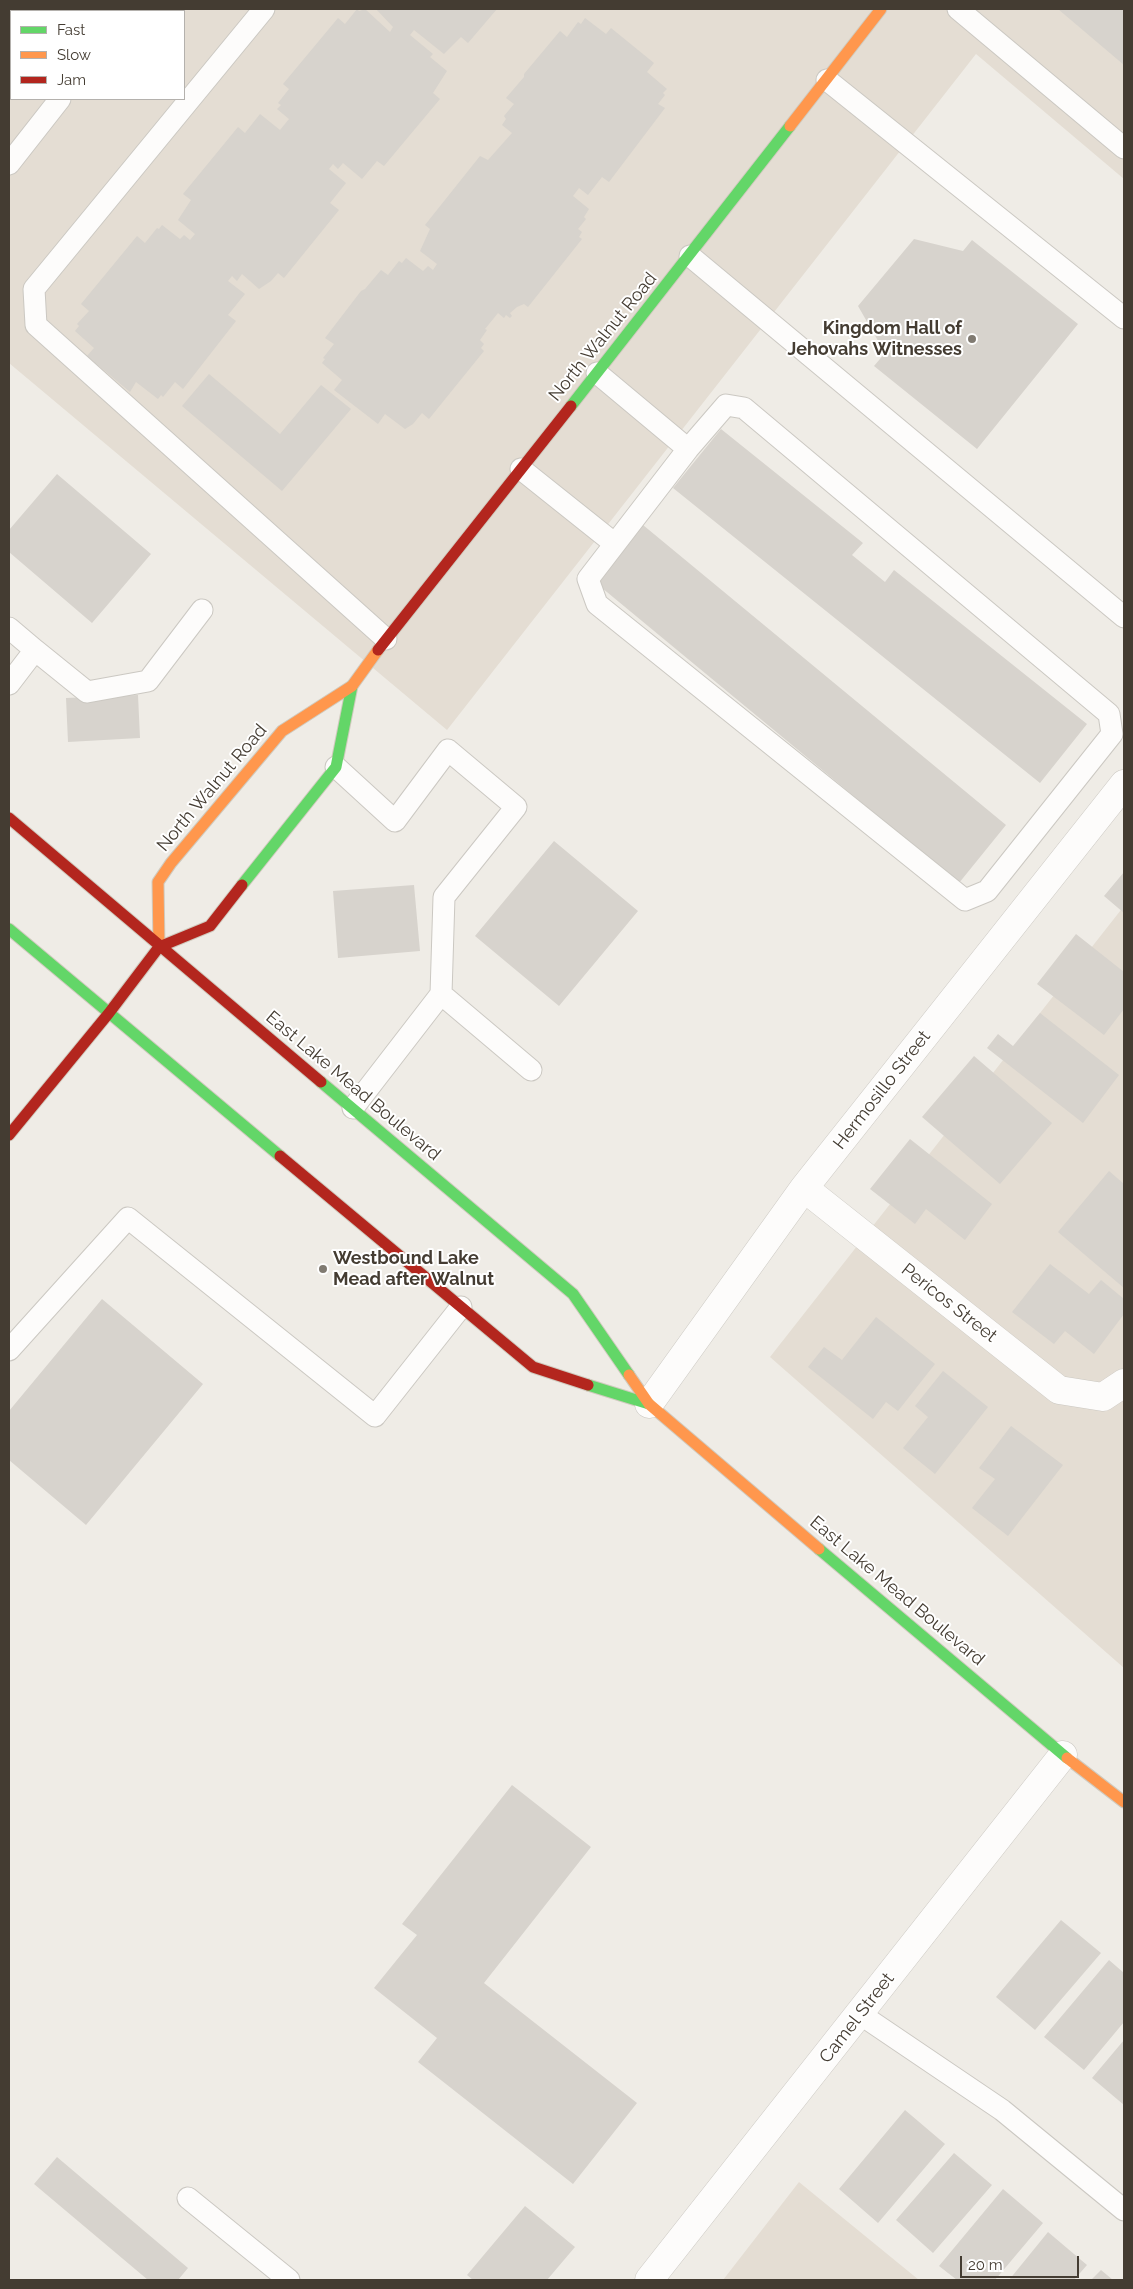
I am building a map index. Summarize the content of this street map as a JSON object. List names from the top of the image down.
{
  "streets": {
    "main road": ["North Walnut Road", "East Lake Mead Boulevard"],
    "street": ["Hermosillo Street", "Pericos Street", "Camel Street"]
  },
  "crossings": [
    ["North Walnut Road", "East Lake Mead Boulevard"],
    ["East Lake Mead Boulevard", "Hermosillo Street"],
    ["East Lake Mead Boulevard", "Camel Street"],
    ["Hermosillo Street", "Pericos Street"]
  ],
  "places": ["Kingdom Hall of Jehovahs Witnesses", "Westbound Lake Mead after Walnut"],
  "legend": ["Fast", "Slow", "Jam"],
  "scale_bar": "20 m"
}
